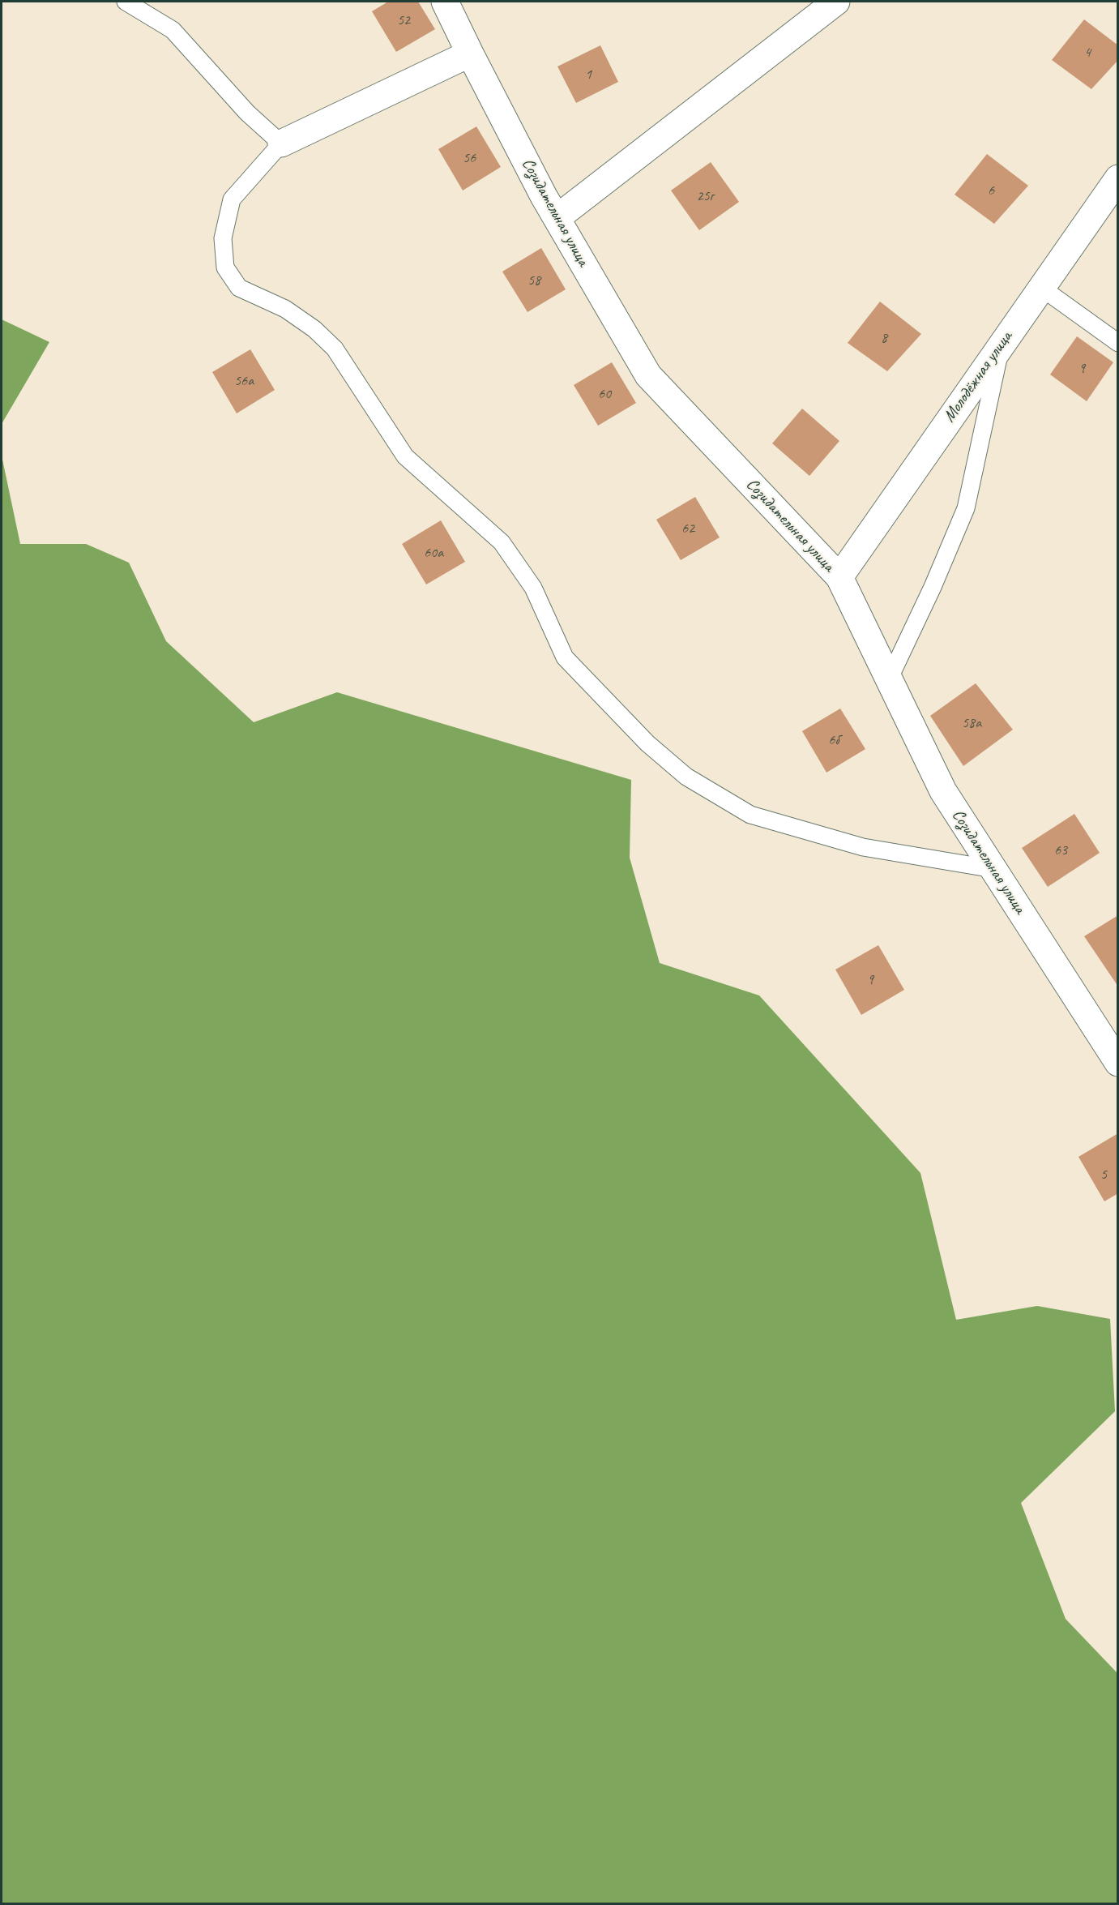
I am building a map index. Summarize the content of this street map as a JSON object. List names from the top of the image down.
{
  "streets": {
    "street": ["Созидательная улица", "Молодёжная улица"]
  },
  "crossings": [
    ["Созидательная улица", "Молодёжная улица"]
  ],
  "house_numbers": [
    "52",
    "4",
    "1",
    "56",
    "6",
    "25г",
    "58",
    "8",
    "9",
    "56а",
    "60",
    "62",
    "60а",
    "58а",
    "6б",
    "63",
    "9",
    "5"
  ]
}
